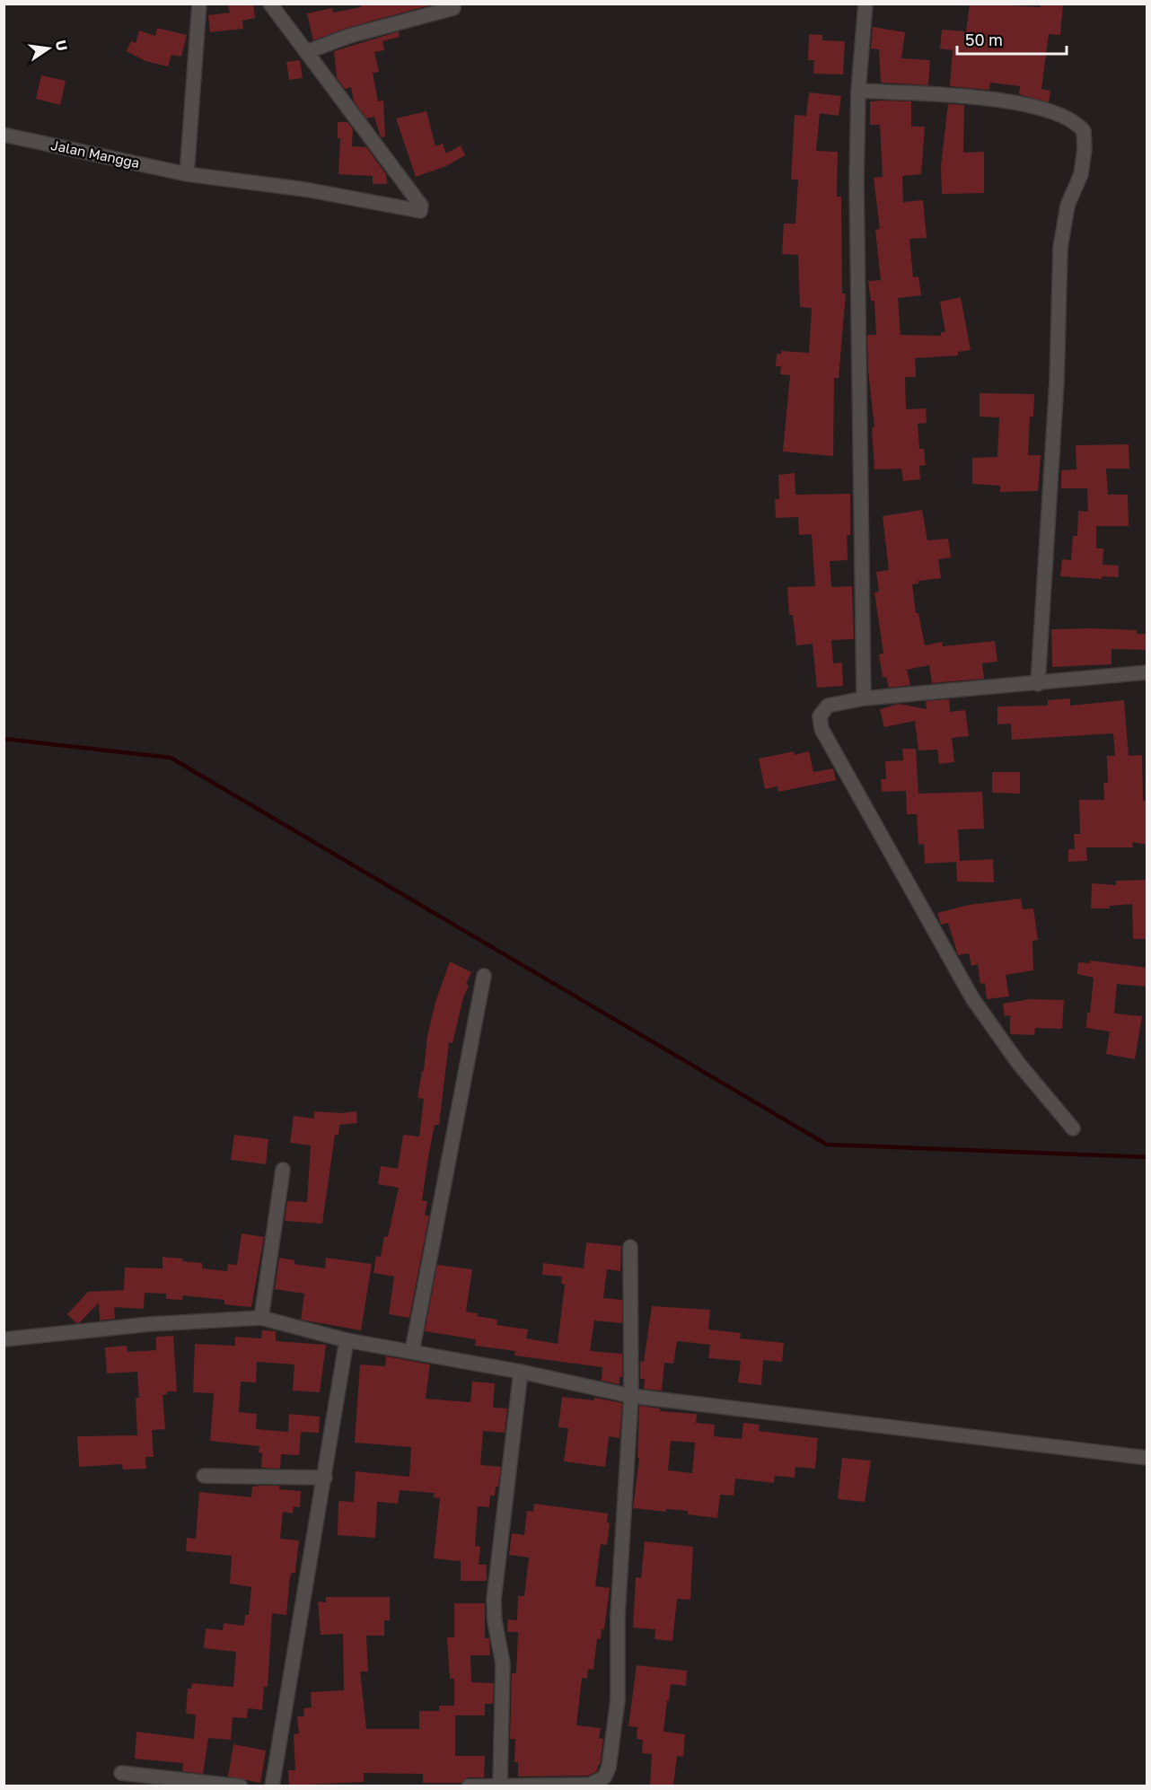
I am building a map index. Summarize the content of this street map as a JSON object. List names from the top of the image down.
{
  "streets": {
    "street": ["Jalan Mangga"]
  },
  "scale_bar": "50 m",
  "north": "right"
}
